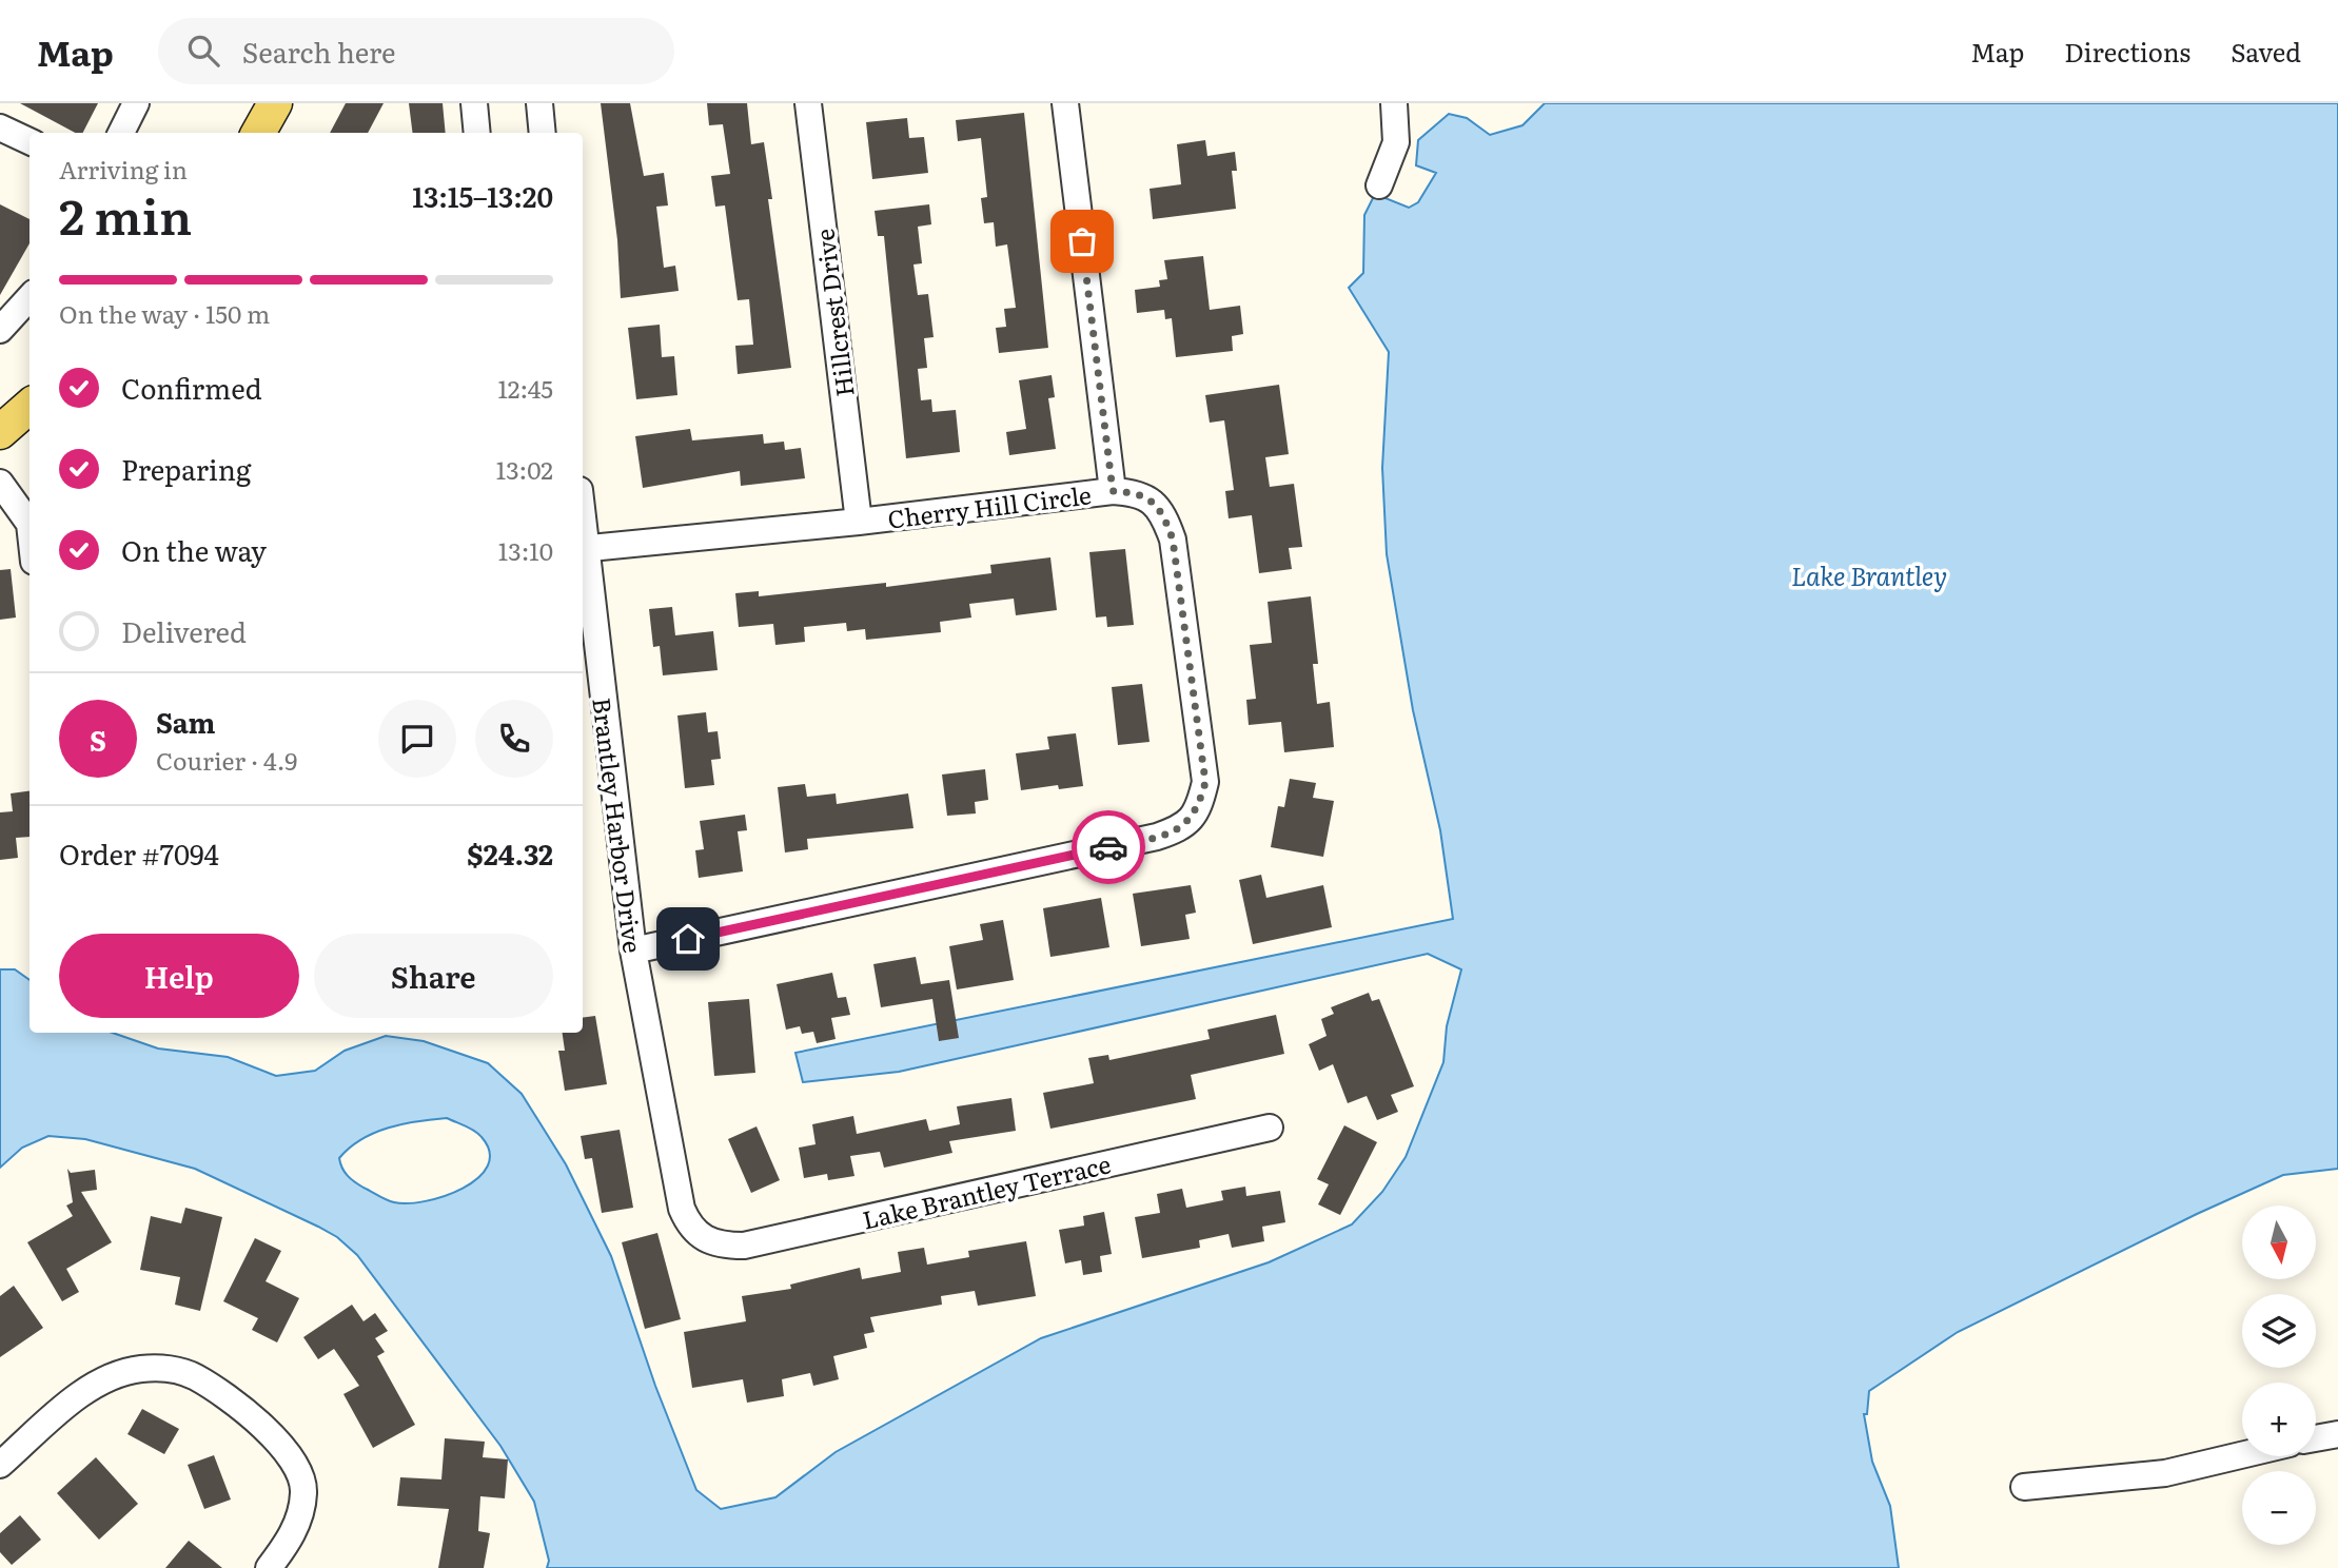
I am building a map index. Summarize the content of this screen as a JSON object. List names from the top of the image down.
{
  "streets": {
    "street": [
      "Hillcrest Drive",
      "Cherry Hill Circle",
      "Brantley Harbor Drive",
      "Lake Brantley Terrace"
    ]
  },
  "crossings": [
    ["Hillcrest Drive", "Cherry Hill Circle"],
    ["Cherry Hill Circle", "Brantley Harbor Drive"],
    ["Brantley Harbor Drive", "Lake Brantley Terrace"]
  ],
  "water": ["Lake Brantley"],
  "north": "bottom",
  "page": {
    "header": "Map",
    "search": "Search here",
    "nav": ["Map", "Directions", "Saved"],
    "heading": ["2 min", "Arriving in", "13:15–13:20"],
    "panel": [
      "Sam",
      "Courier · 4.9",
      "Order #7094",
      "$24.32"
    ],
    "bar": "On the way · 150 m",
    "list": [
      ["Confirmed", "12:45"],
      ["Preparing", "13:02"],
      ["On the way", "13:10"],
      "Delivered"
    ],
    "round": "S",
    "buttons": ["Help", "Share"],
    "map_buttons": ["+", "−"]
  }
}
